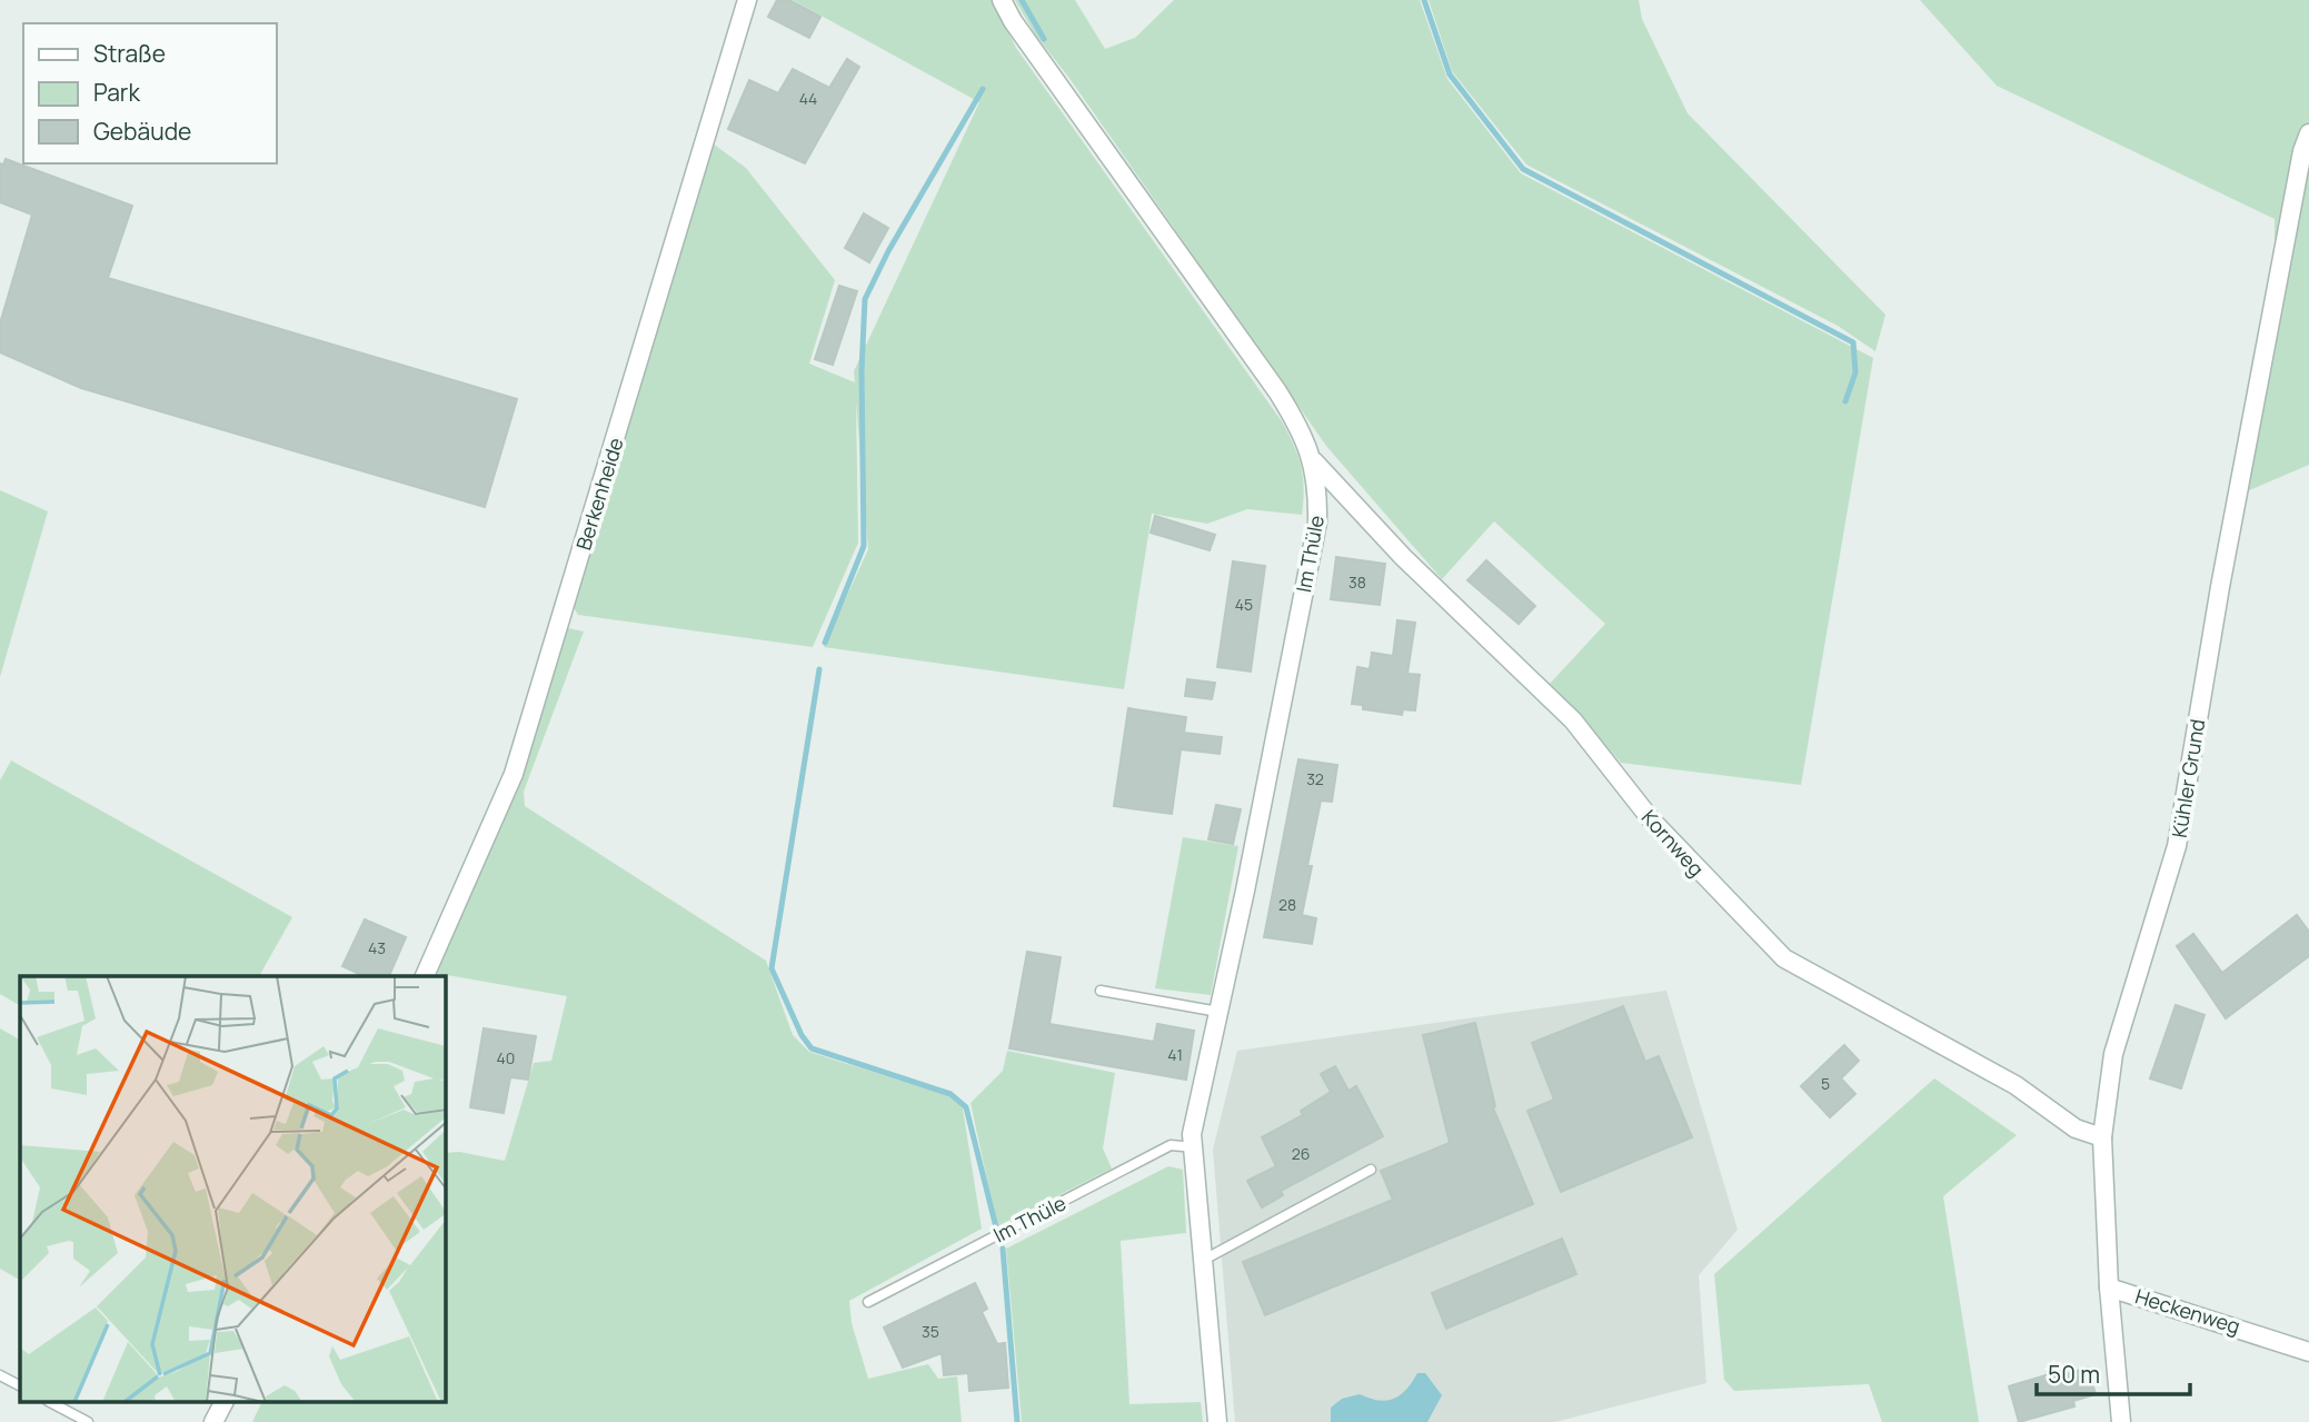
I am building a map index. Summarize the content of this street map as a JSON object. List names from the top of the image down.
{
  "streets": {
    "street": [
      "Berkenheide",
      "Im Thüle",
      "Kühler Grund",
      "Kornweg",
      "Heckenweg"
    ]
  },
  "crossings": [
    ["Im Thüle", "Kornweg"],
    ["Kühler Grund", "Kornweg"],
    ["Kühler Grund", "Heckenweg"]
  ],
  "house_numbers": [
    "44",
    "38",
    "45",
    "32",
    "28",
    "43",
    "41",
    "40",
    "5",
    "26",
    "35"
  ],
  "legend": ["Straße", "Park", "Gebäude"],
  "scale_bar": "50 m"
}
